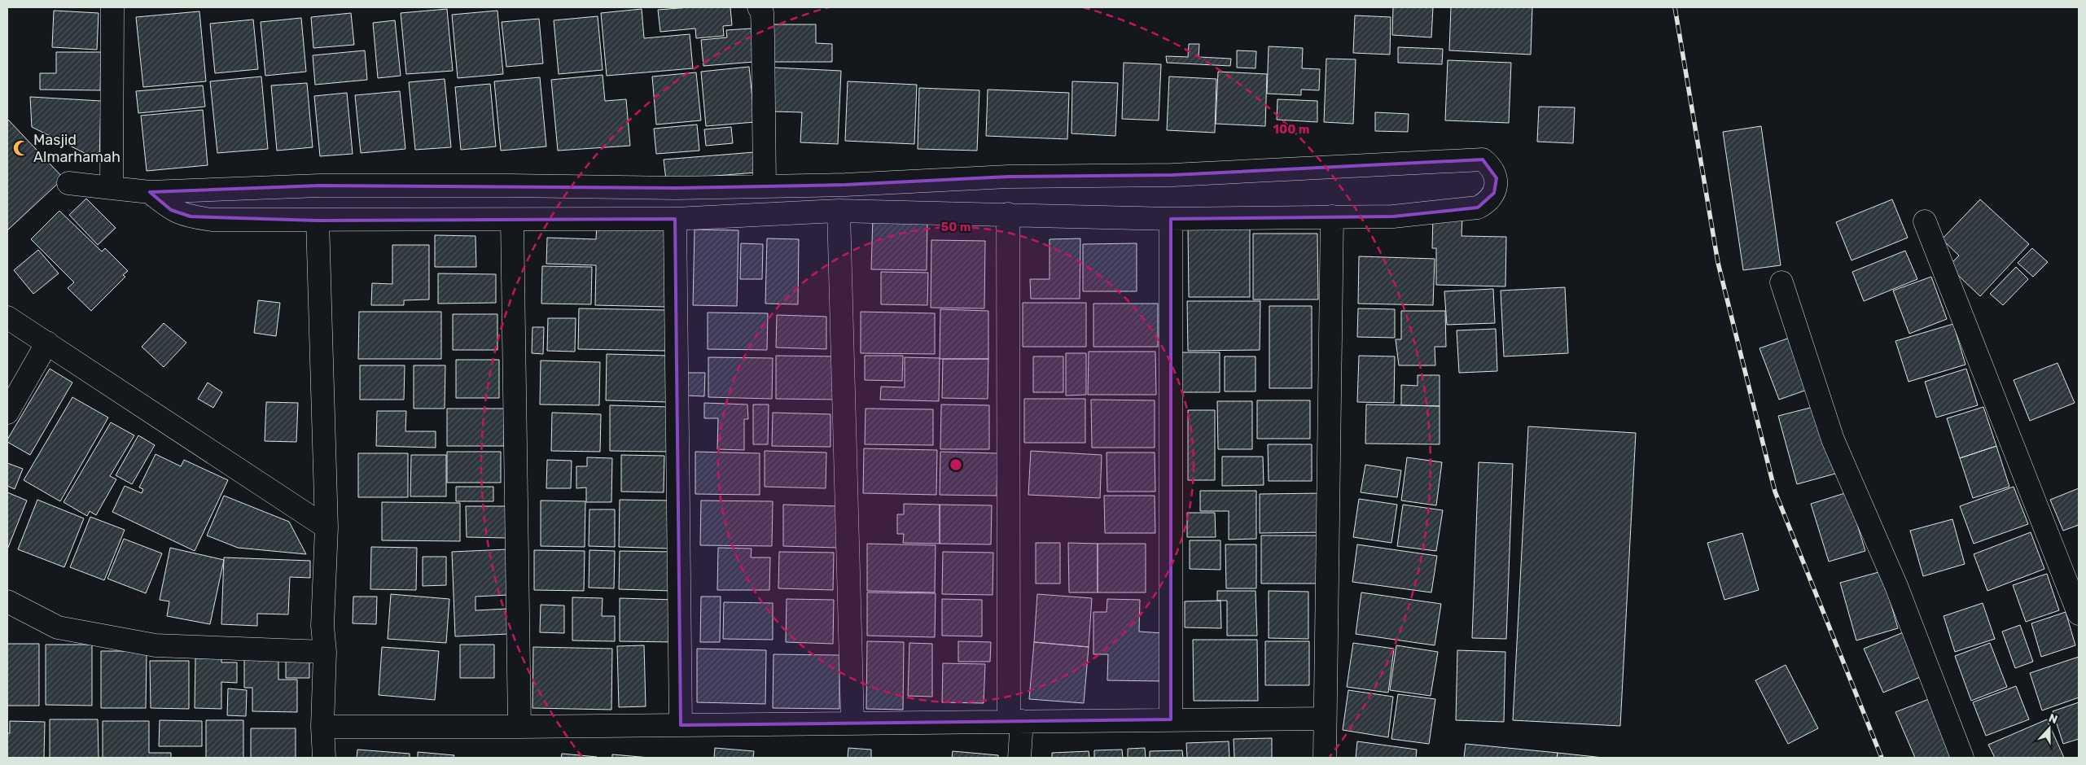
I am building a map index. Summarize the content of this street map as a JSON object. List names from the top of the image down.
{
  "places": {
    "mosque": ["Masjid Almarhamah"]
  },
  "north": "top",
  "rings": ["100 m", "50 m"]
}
